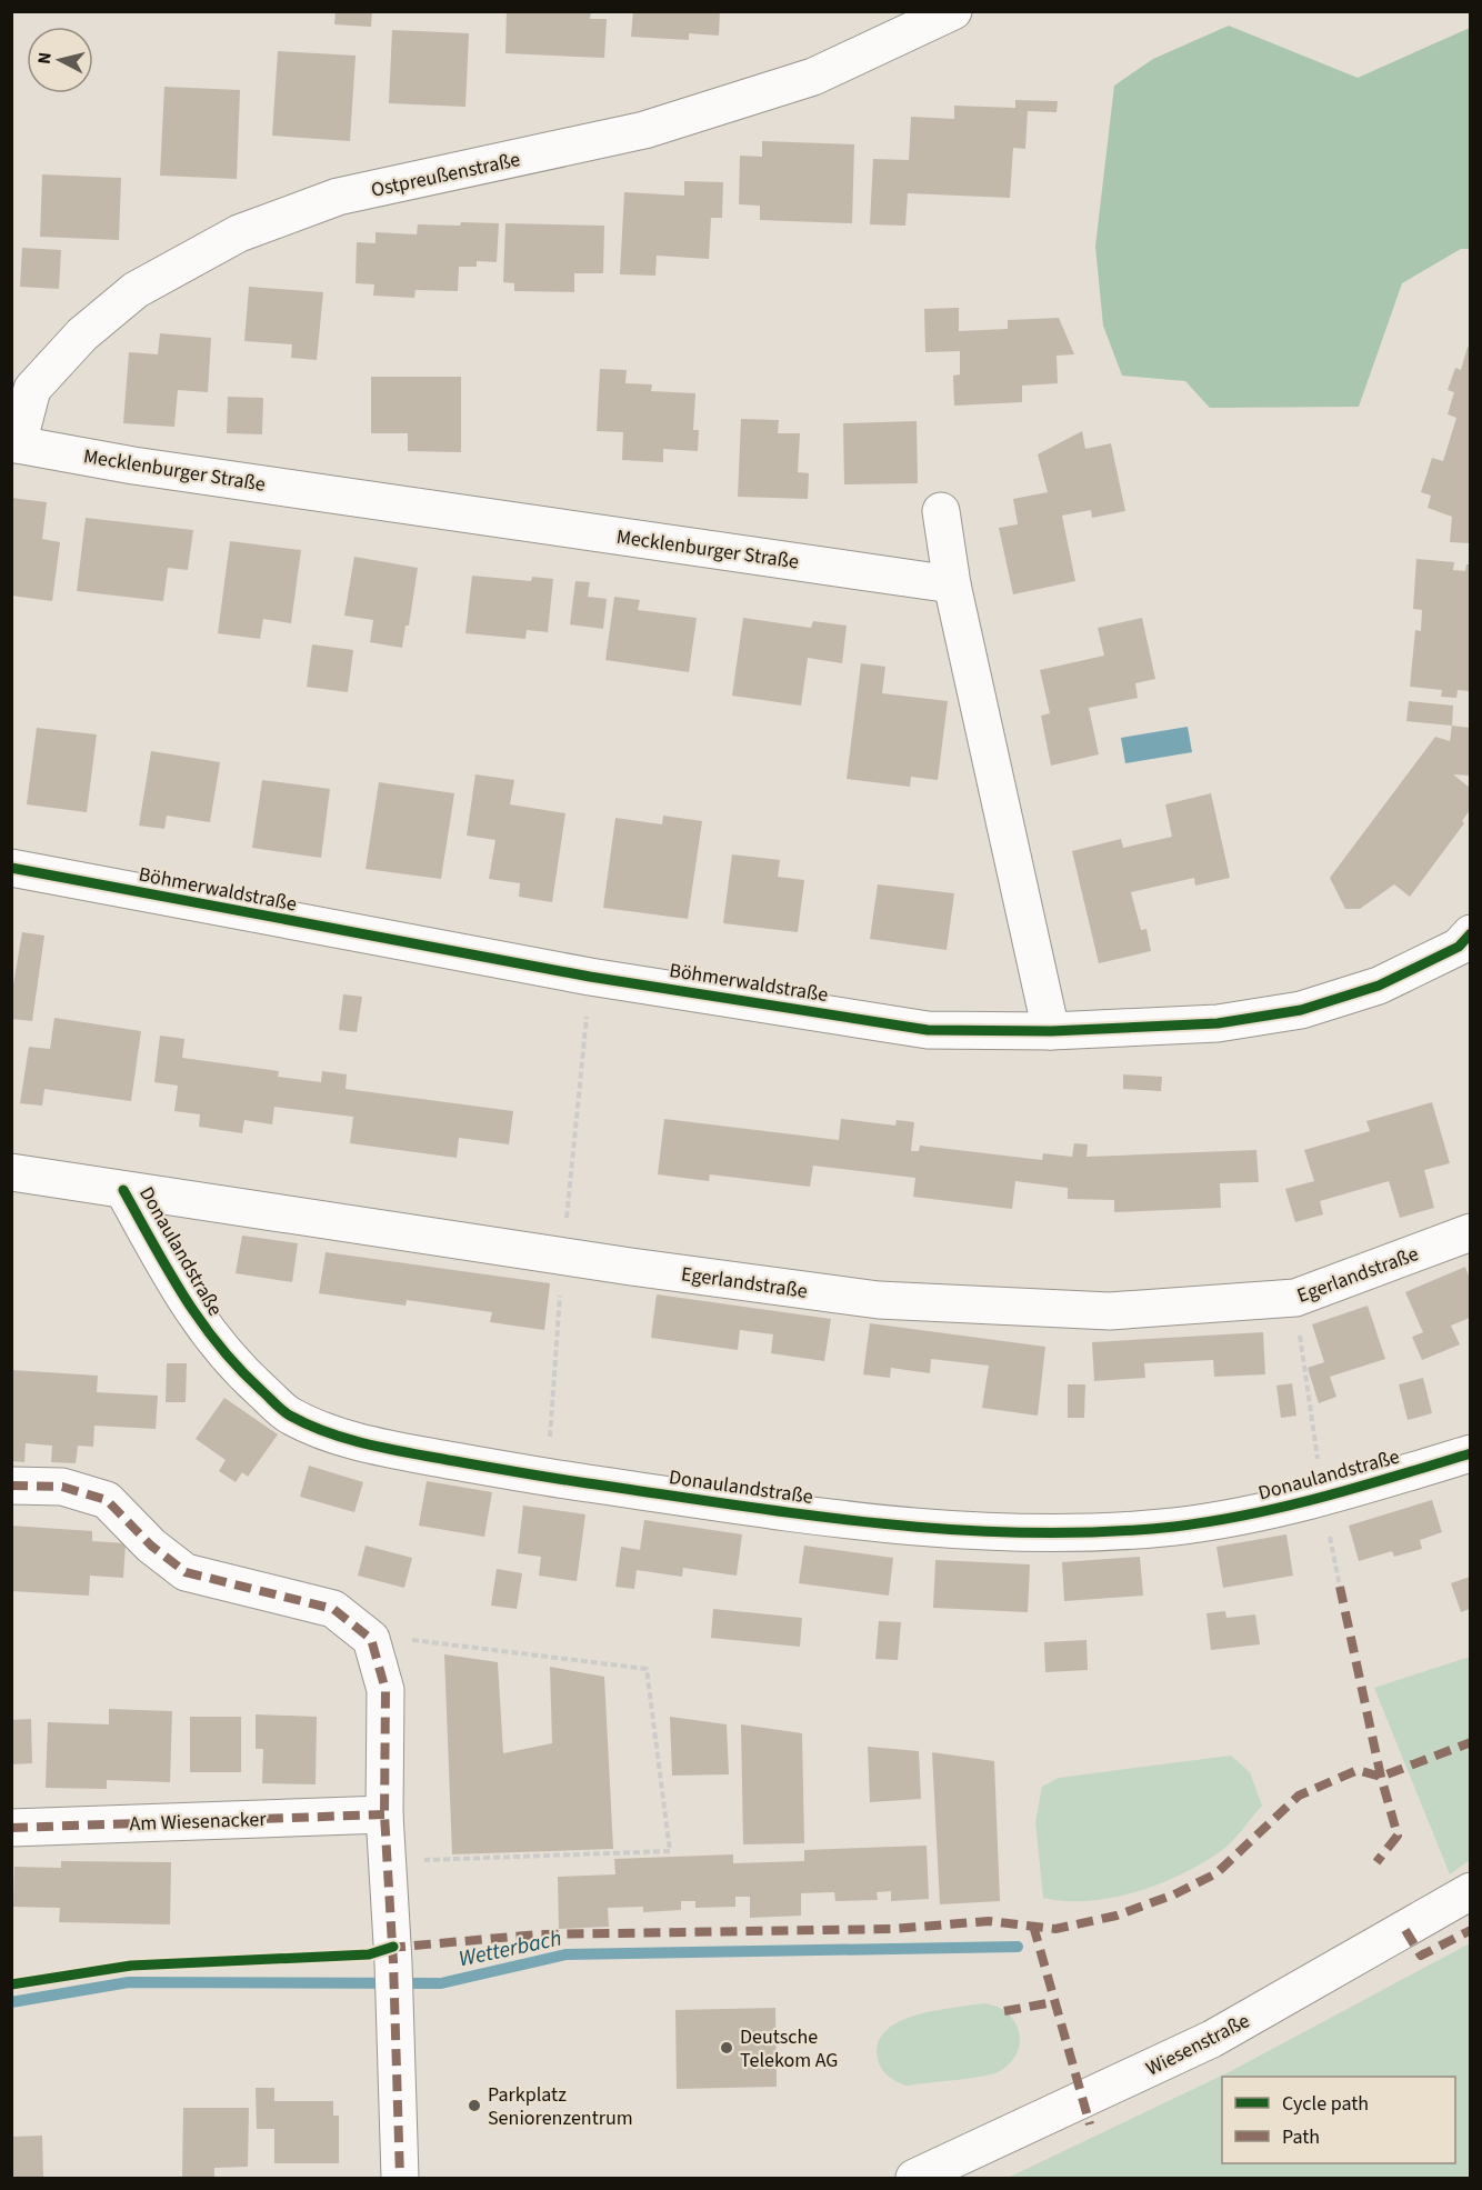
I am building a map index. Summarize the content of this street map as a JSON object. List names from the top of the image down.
{
  "streets": {
    "street": [
      "Ostpreußenstraße",
      "Mecklenburger Straße",
      "Böhmerwaldstraße",
      "Donaulandstraße",
      "Egerlandstraße",
      "Am Wiesenacker",
      "Wiesenstraße"
    ]
  },
  "crossings": [
    ["Ostpreußenstraße", "Mecklenburger Straße"],
    ["Donaulandstraße", "Egerlandstraße"]
  ],
  "water": ["Wetterbach"],
  "places": ["Deutsche Telekom AG", "Parkplatz Seniorenzentrum"],
  "legend": ["Cycle path", "Path"],
  "north": "left"
}
